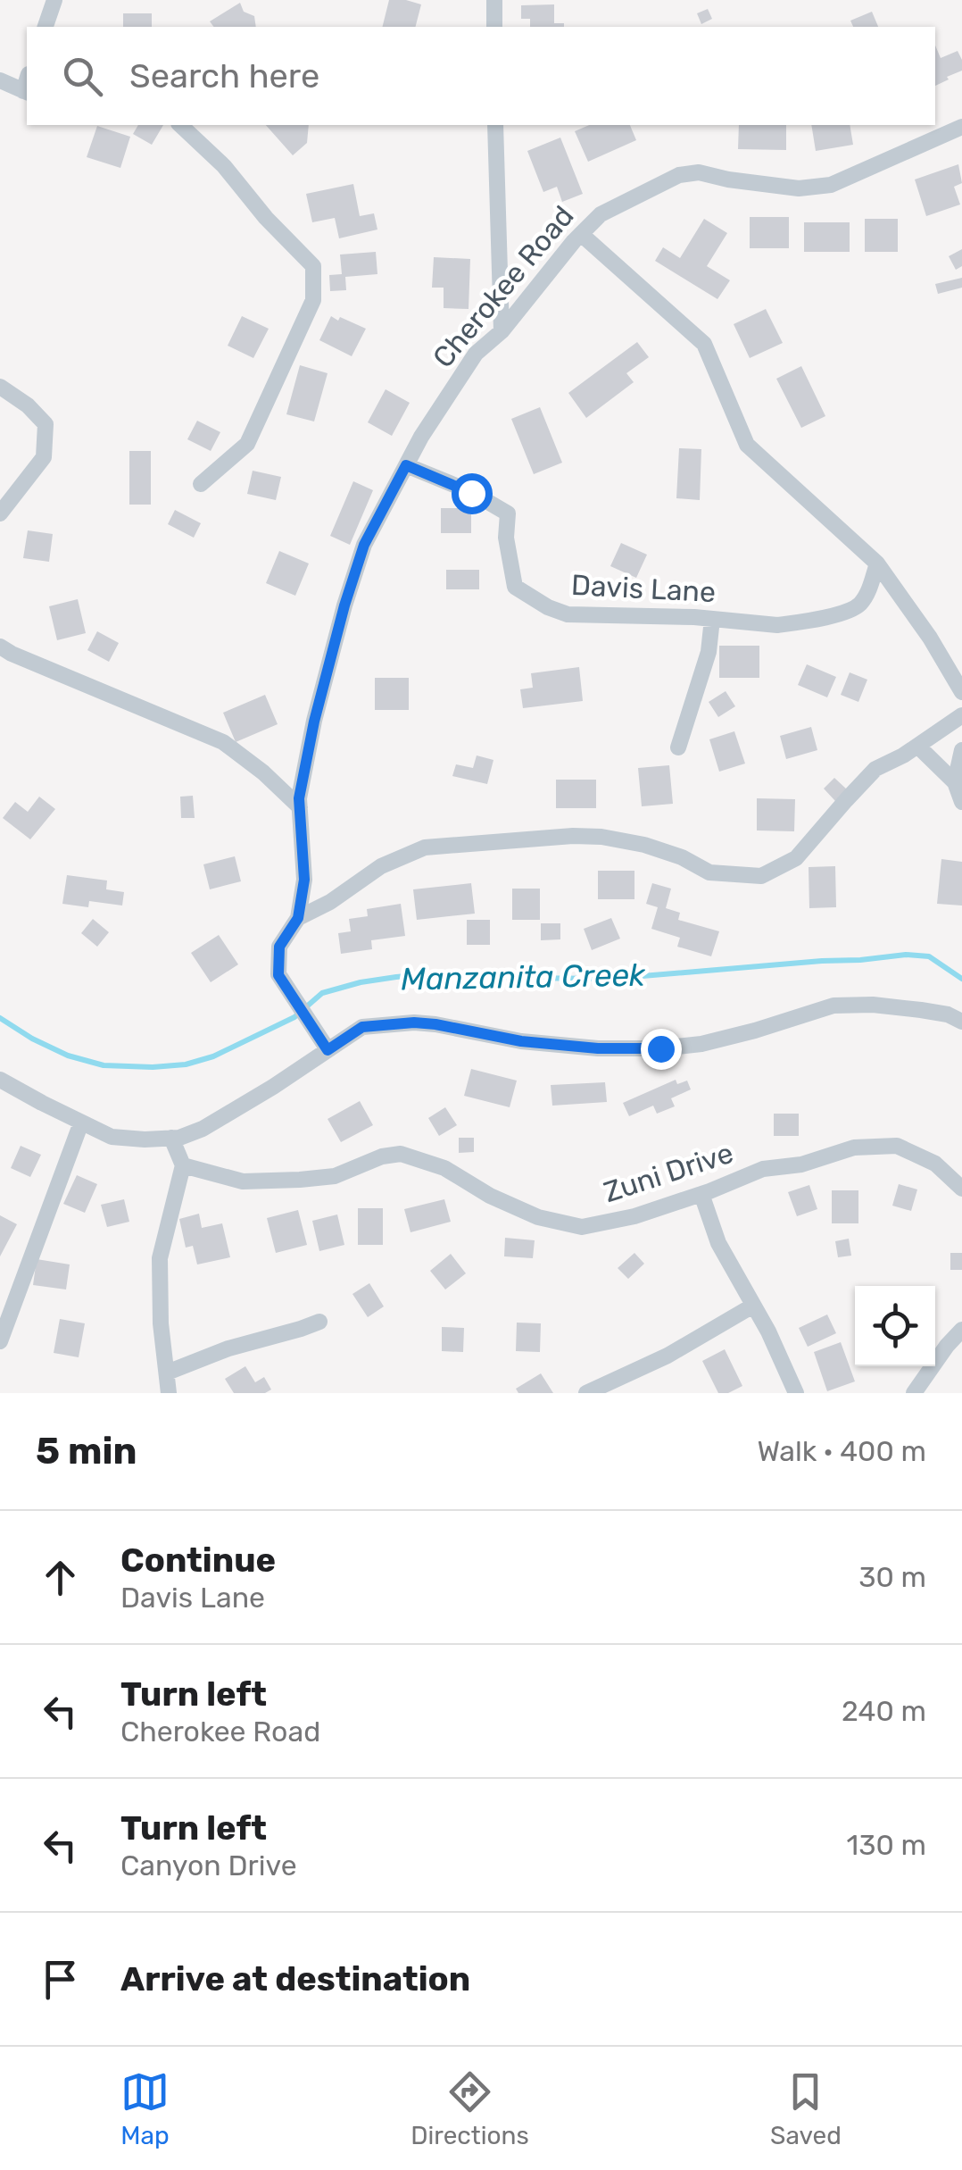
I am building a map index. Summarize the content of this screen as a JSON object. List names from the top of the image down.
{
  "streets": {
    "street": ["Cherokee Road", "Davis Lane", "Zuni Drive"]
  },
  "crossings": [
    ["Cherokee Road", "Davis Lane"]
  ],
  "water": ["Manzanita Creek"],
  "page": {
    "search": "Search here",
    "heading": ["5 min", "Walk · 400 m"],
    "list": [
      ["Continue", "Davis Lane", "30 m"],
      ["Turn left", "Cherokee Road", "240 m"],
      ["Turn left", "Canyon Drive", "130 m"],
      "Arrive at destination"
    ],
    "nav": ["Map", "Directions", "Saved"]
  }
}
